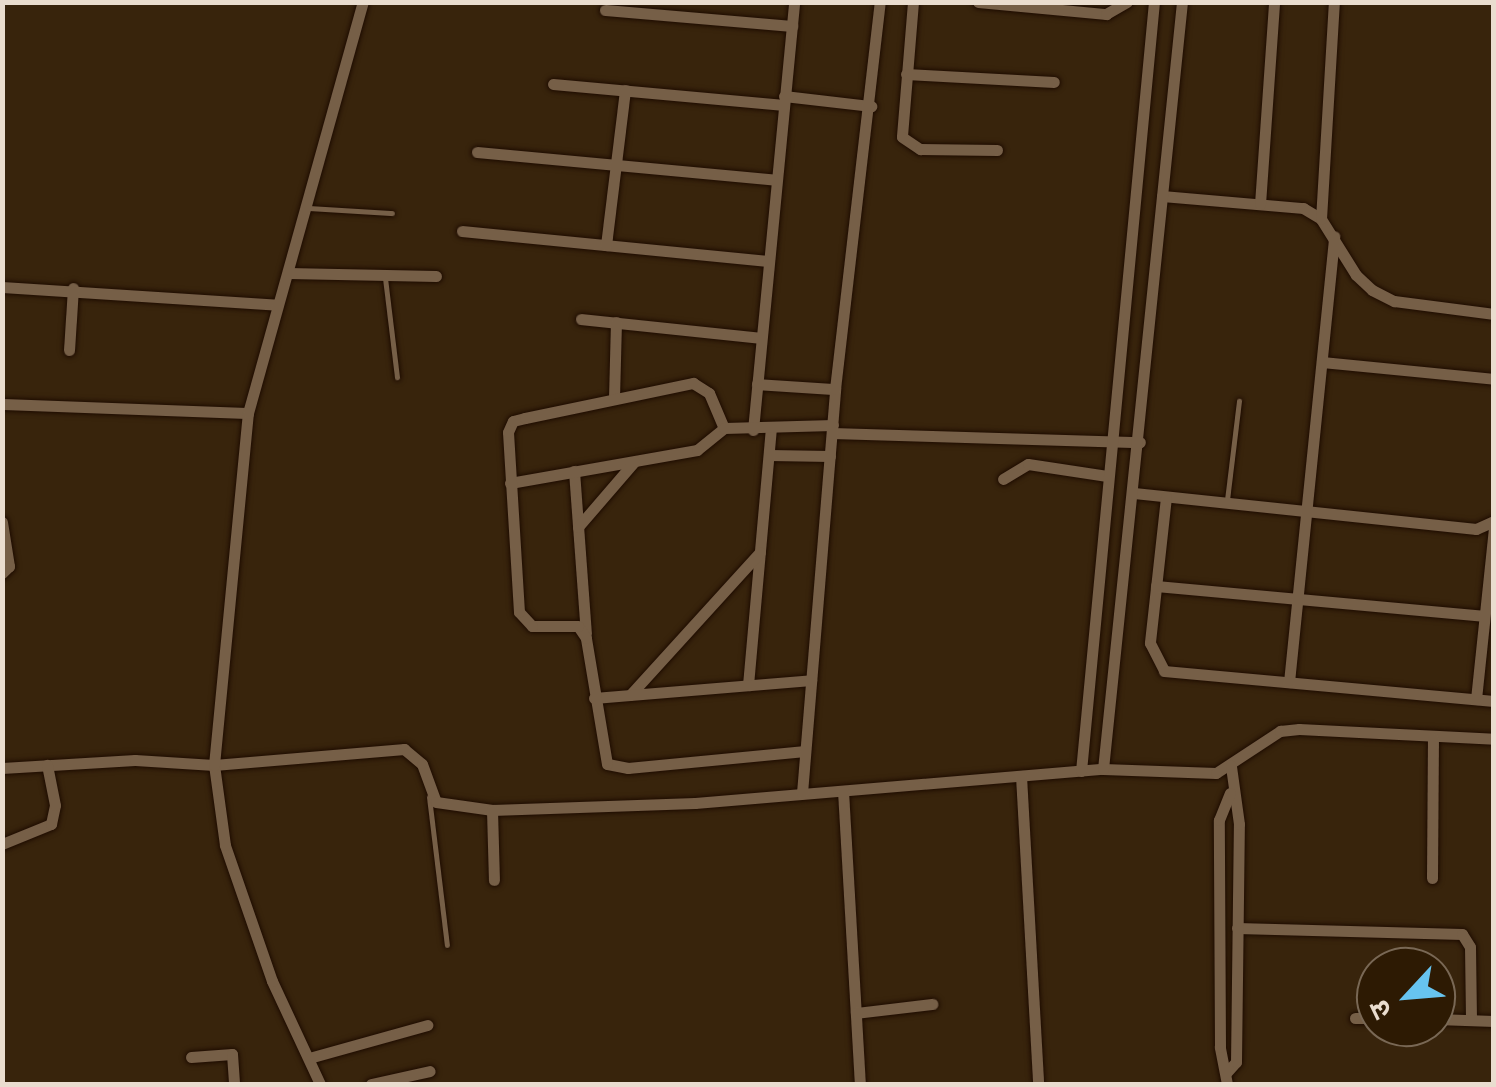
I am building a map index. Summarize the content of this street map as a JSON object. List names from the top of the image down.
{
  "north": "bottom left"
}
